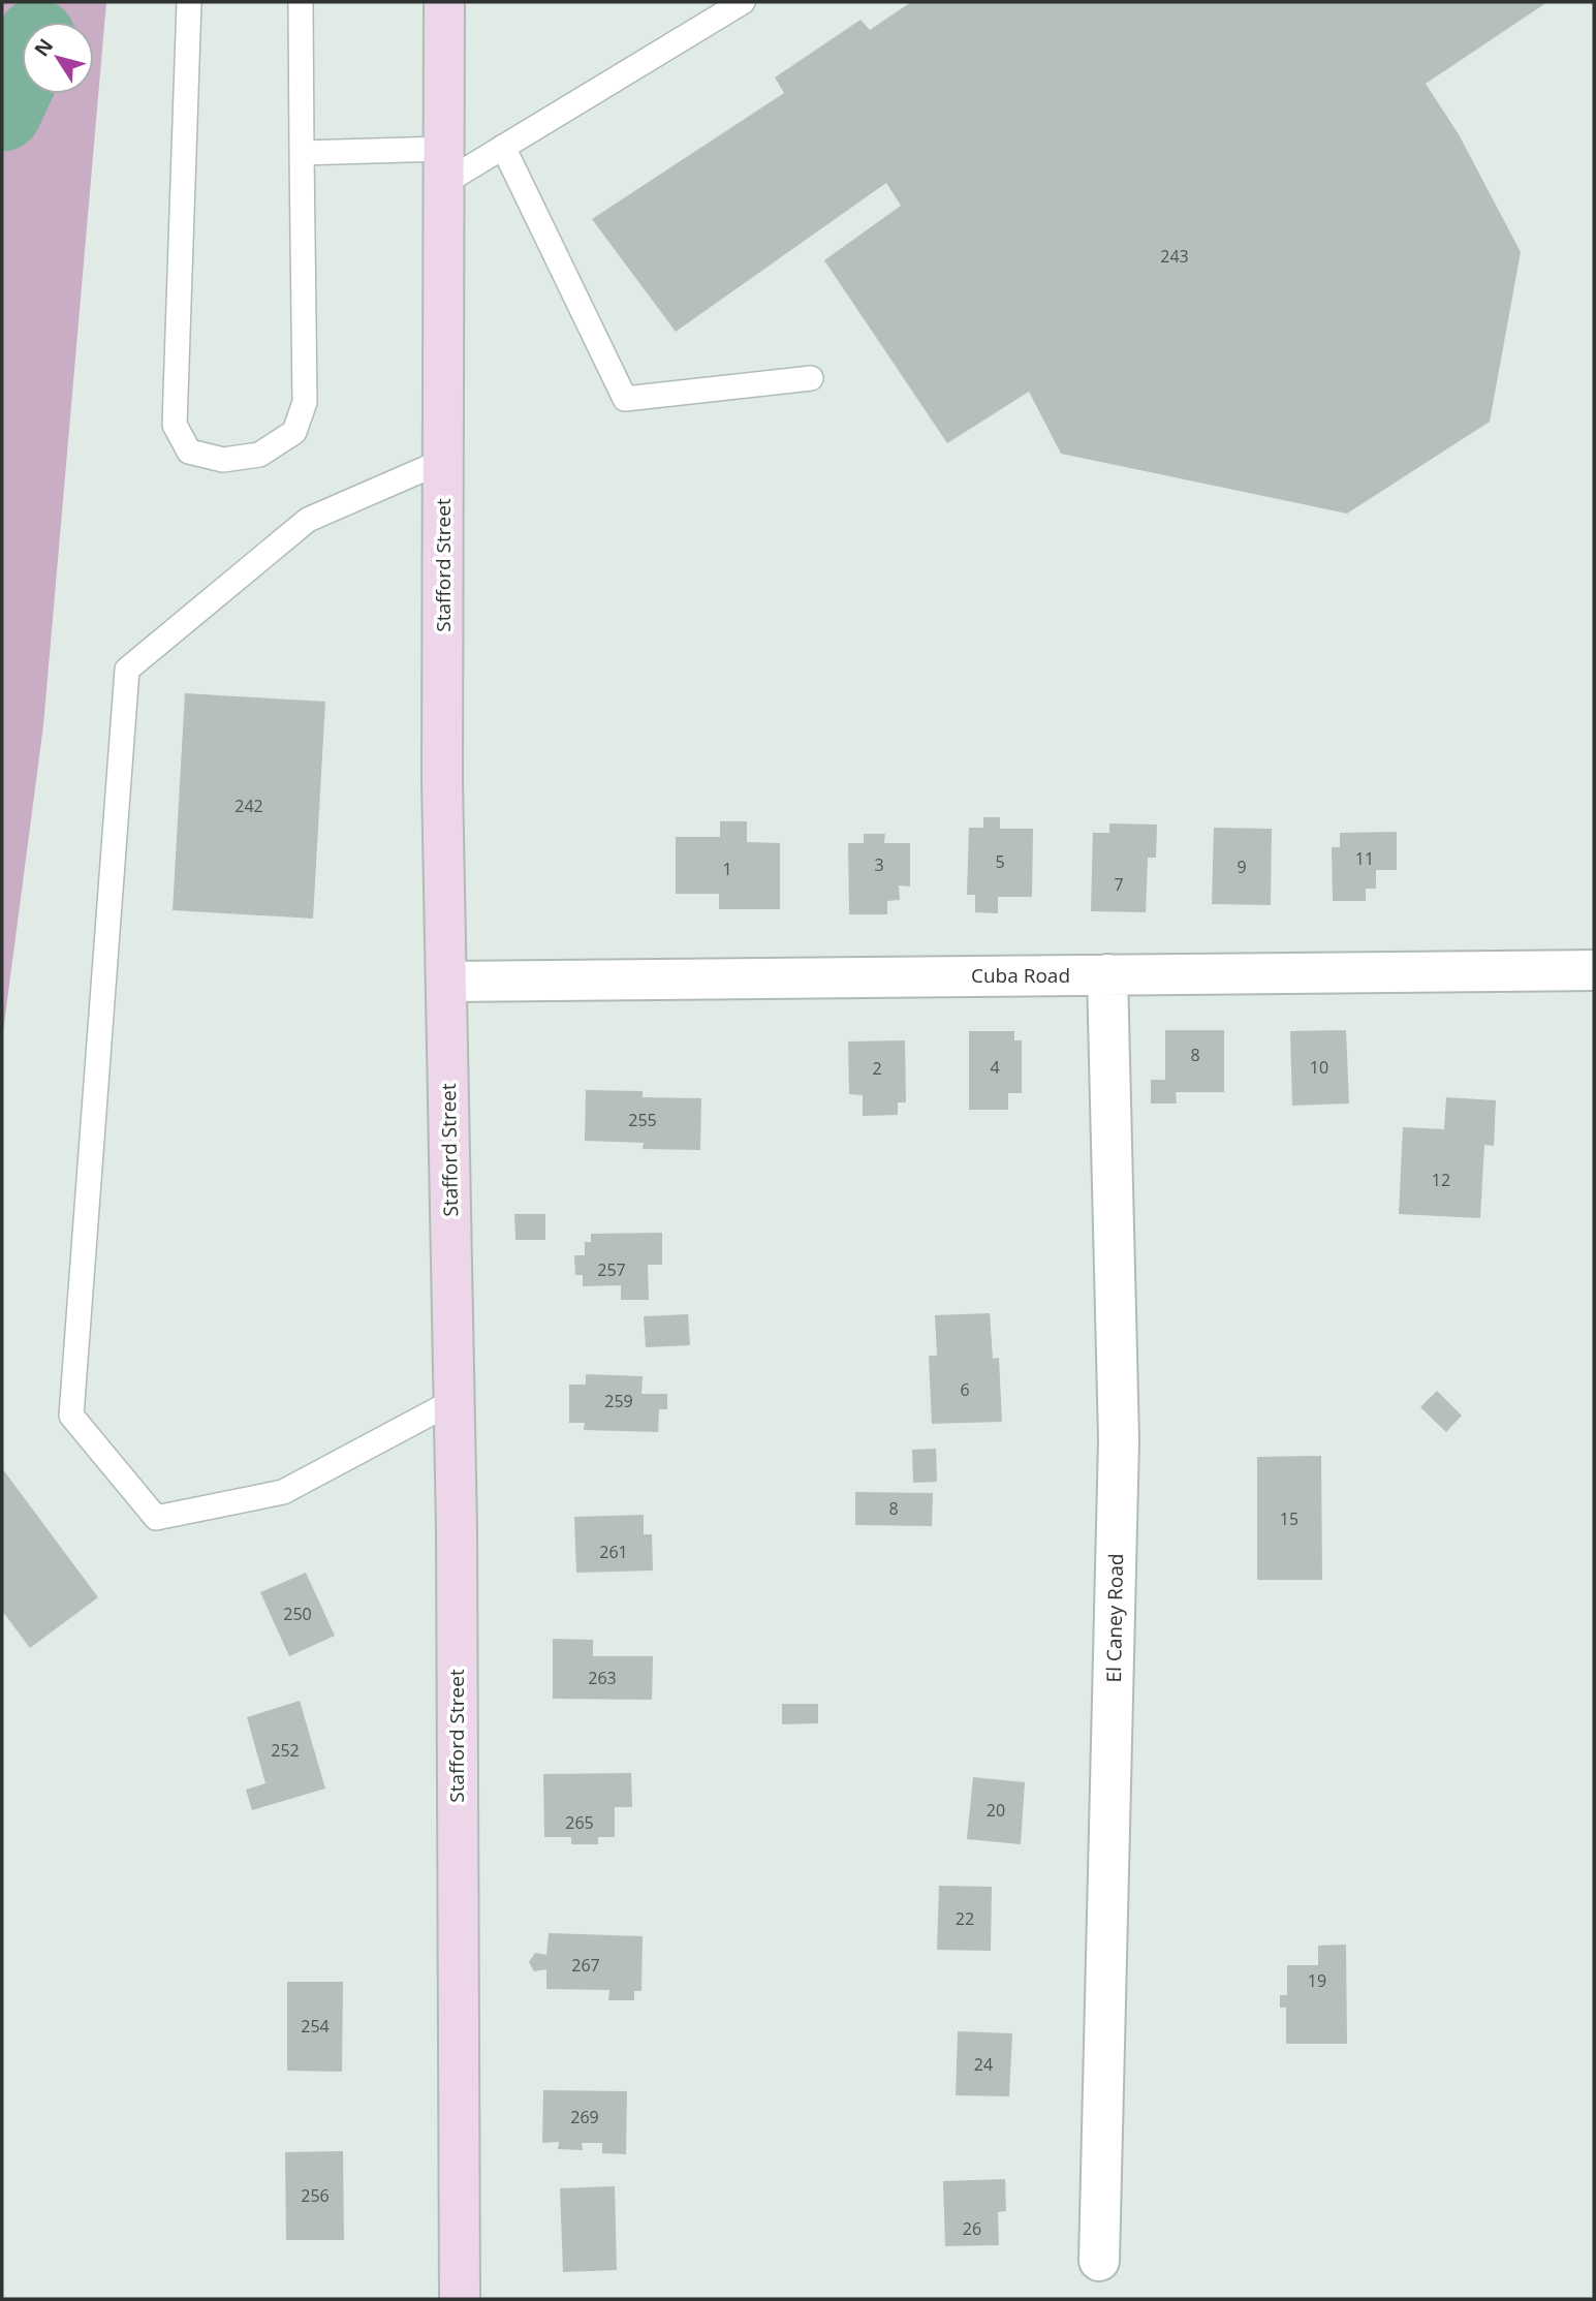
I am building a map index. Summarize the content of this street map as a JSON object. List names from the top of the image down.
{
  "streets": {
    "main road": ["Stafford Street"],
    "street": ["Cuba Road", "El Caney Road"]
  },
  "crossings": [
    ["Stafford Street", "Cuba Road"],
    ["Cuba Road", "El Caney Road"]
  ],
  "house_numbers": [
    "243",
    "242",
    "11",
    "5",
    "3",
    "9",
    "1",
    "7",
    "8",
    "4",
    "10",
    "2",
    "255",
    "12",
    "257",
    "6",
    "259",
    "8",
    "15",
    "261",
    "250",
    "263",
    "252",
    "20",
    "265",
    "22",
    "267",
    "19",
    "254",
    "24",
    "269",
    "256",
    "26"
  ],
  "north": "top left"
}
